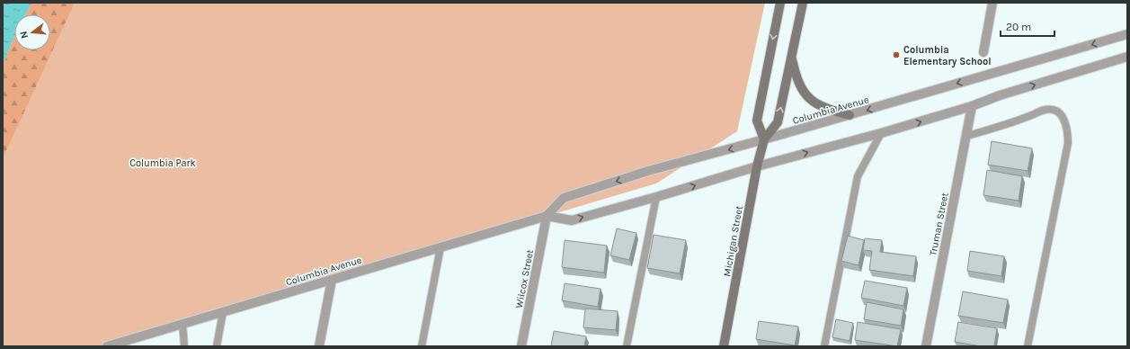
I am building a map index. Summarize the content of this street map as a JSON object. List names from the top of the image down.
{
  "streets": {
    "main road": ["Michigan Street"],
    "street": ["Columbia Avenue", "Truman Street", "Wilcox Street"]
  },
  "crossings": [
    ["Columbia Avenue", "Truman Street"],
    ["Columbia Avenue", "Michigan Street"],
    ["Columbia Avenue", "Wilcox Street"]
  ],
  "parks": ["Columbia Park"],
  "places": ["Columbia Elementary School"],
  "scale_bar": "20 m",
  "north": "left"
}
